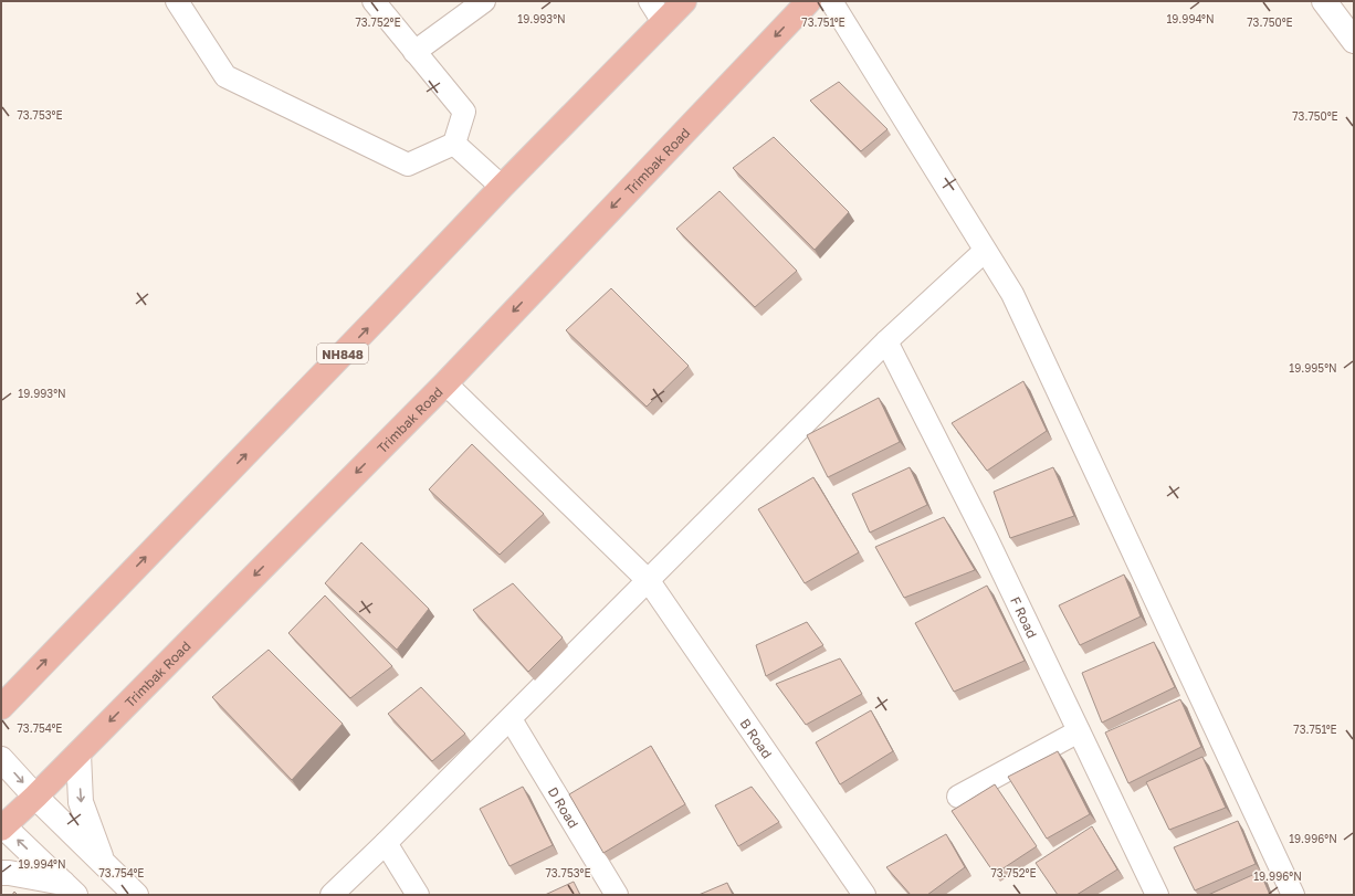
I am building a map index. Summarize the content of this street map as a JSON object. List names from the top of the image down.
{
  "streets": {
    "highway": ["Trimbak Road", "NH848"],
    "street": ["F Road", "B Road", "D Road"]
  },
  "crossings": [
    ["Trimbak Road", "B Road"]
  ],
  "coordinates": [
    "19.993°N",
    "19.994°N",
    "73.752°E",
    "73.751°E",
    "73.750°E",
    "73.753°E",
    "19.995°N",
    "73.754°E",
    "19.996°N"
  ]
}
